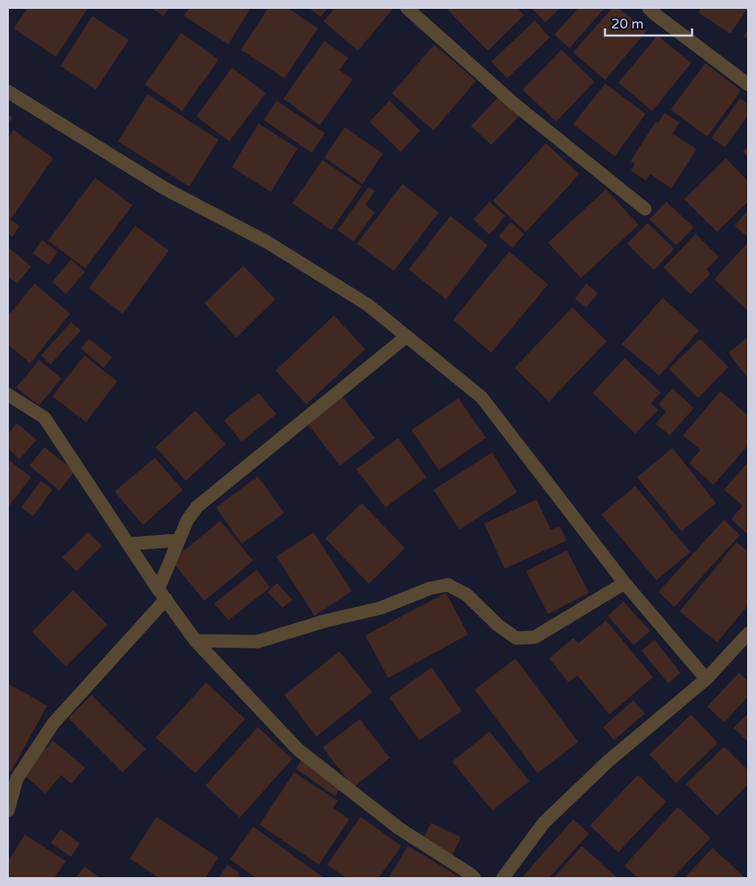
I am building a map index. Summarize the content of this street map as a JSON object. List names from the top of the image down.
{
  "scale_bar": "20 m"
}
